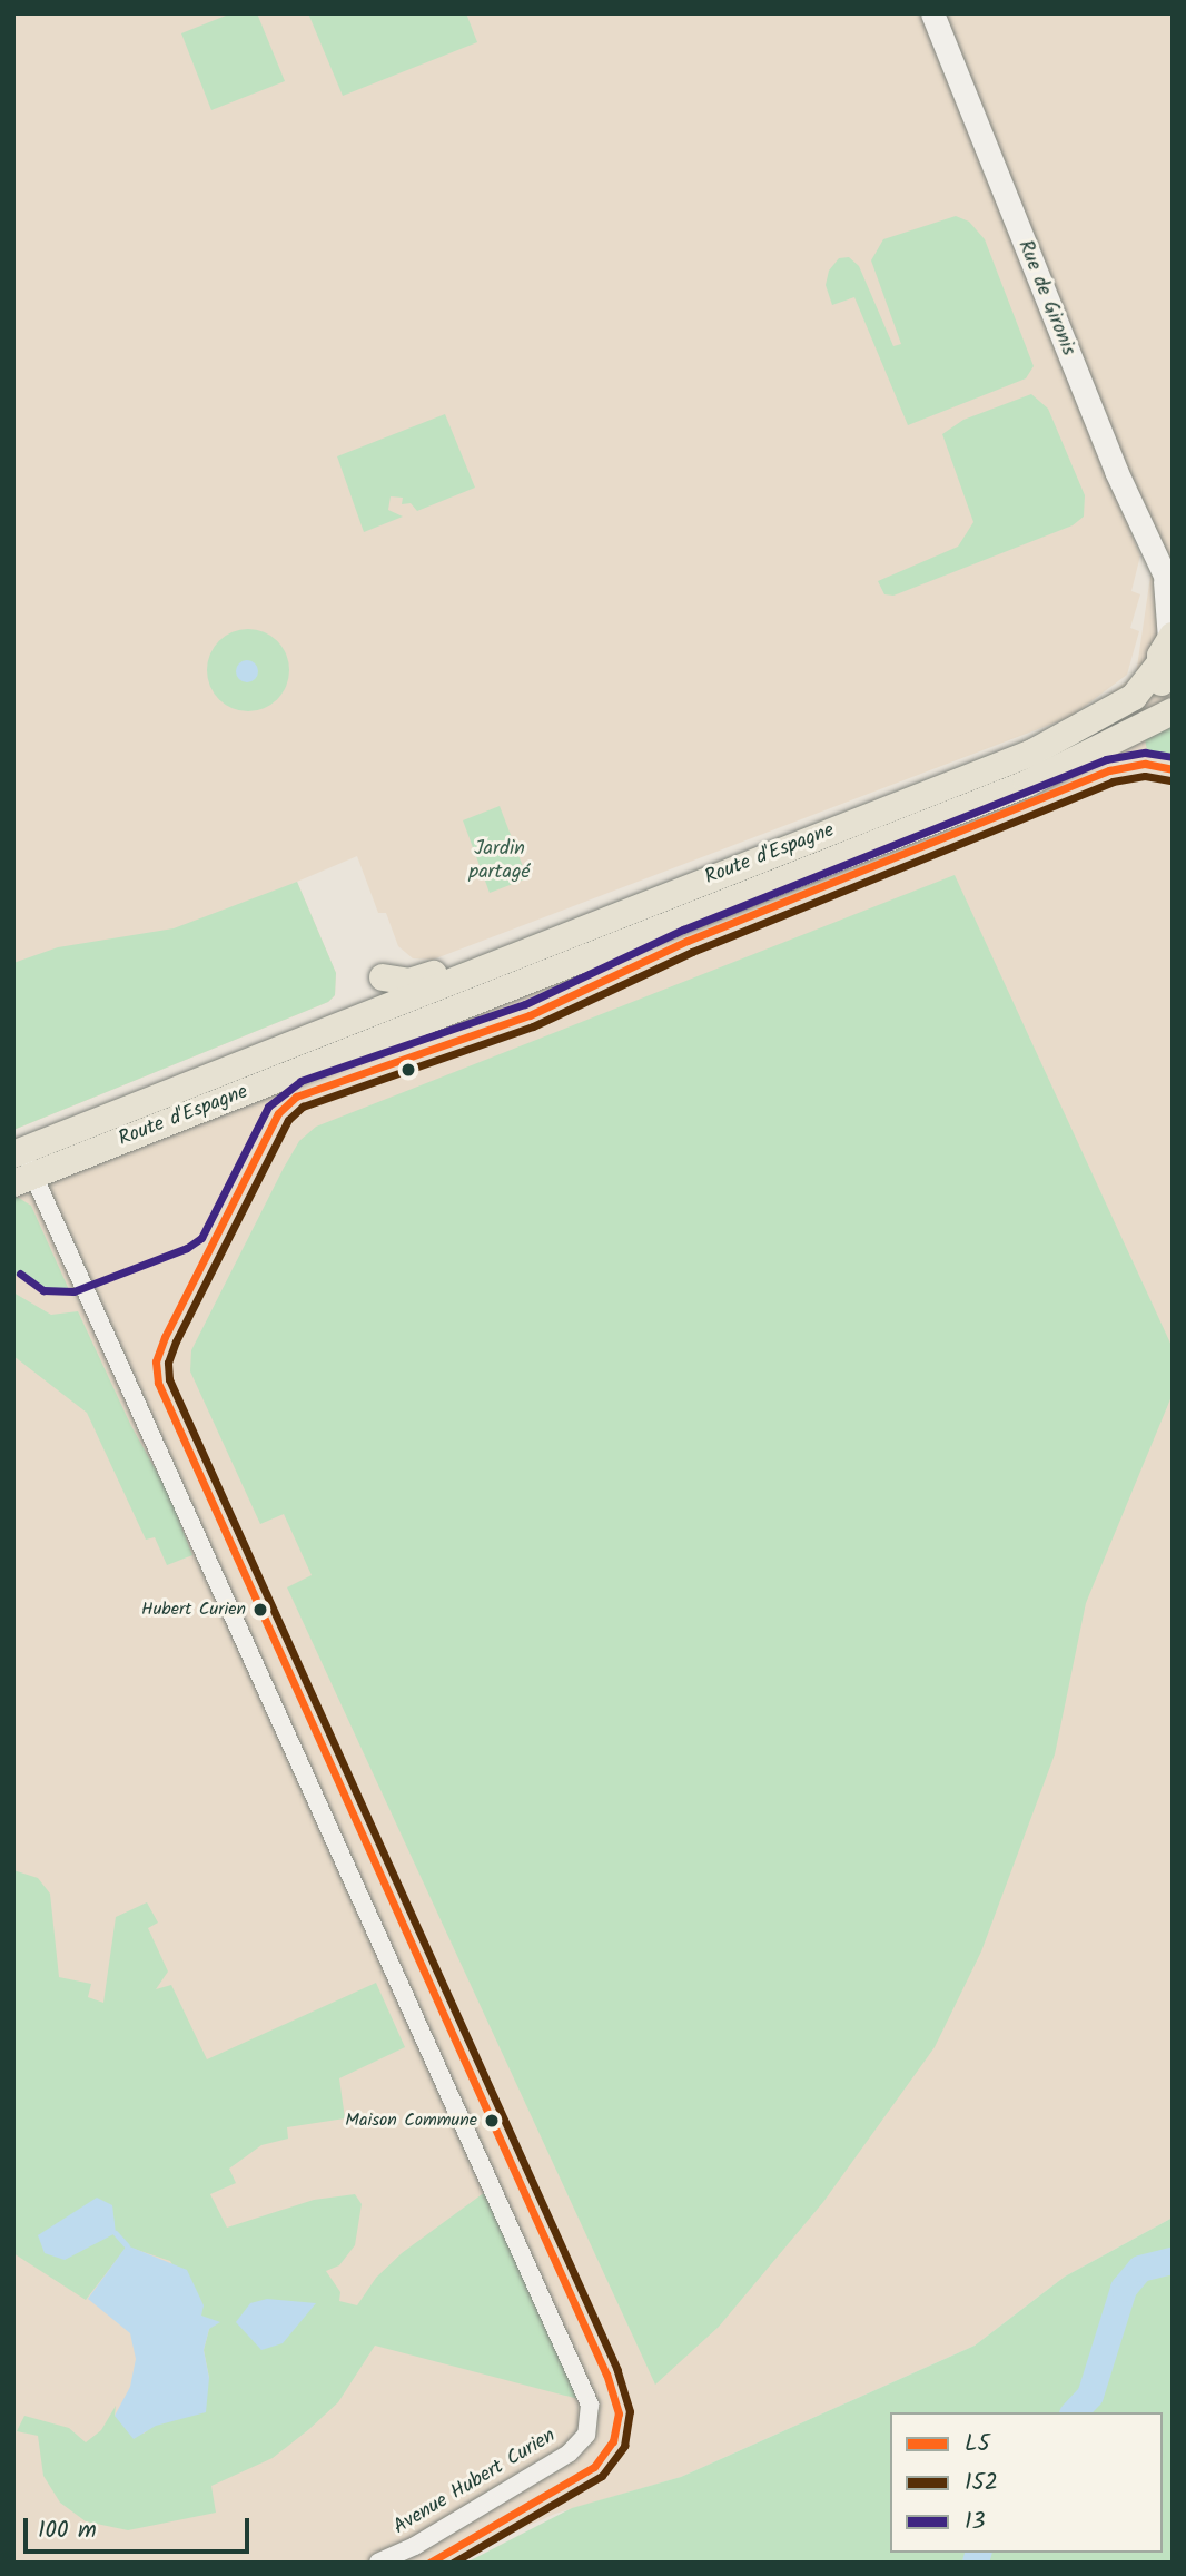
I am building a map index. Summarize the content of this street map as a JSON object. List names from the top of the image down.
{
  "streets": {
    "main road": ["Route d'Espagne"],
    "street": ["Rue de Gironis", "Avenue Hubert Curien"]
  },
  "crossings": [
    ["Rue de Gironis", "Route d'Espagne"],
    ["Route d'Espagne", "Avenue Hubert Curien"]
  ],
  "parks": ["Jardin partagé"],
  "places": ["Hubert Curien", "Maison Commune"],
  "lines": ["transit line 13", "transit line L5", "transit line 152"],
  "legend": ["L5", "152", "13"],
  "scale_bar": "100 m"
}
